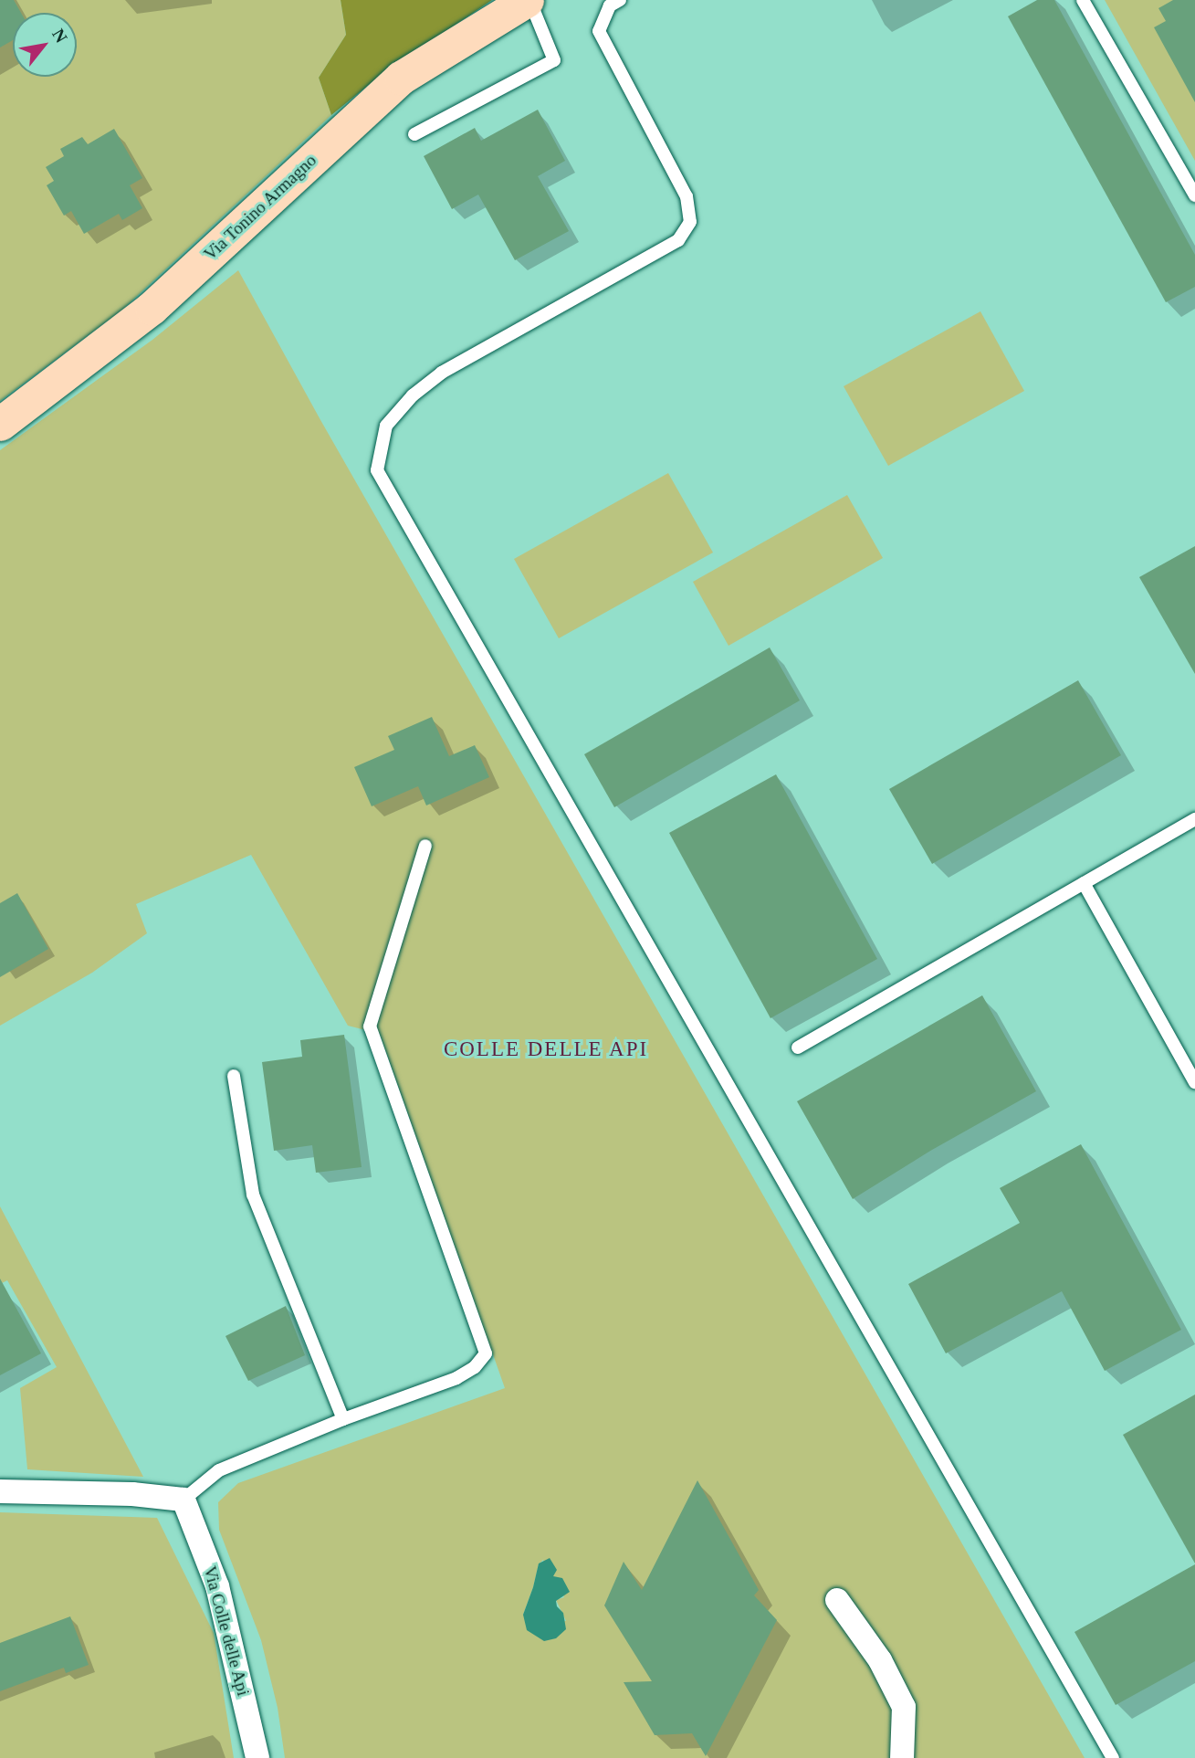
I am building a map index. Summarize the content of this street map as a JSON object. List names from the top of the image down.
{
  "streets": {
    "street": ["Via Tonino Armagno", "Via Colle delle Api"]
  },
  "districts": ["COLLE DELLE API"],
  "north": "top right"
}
